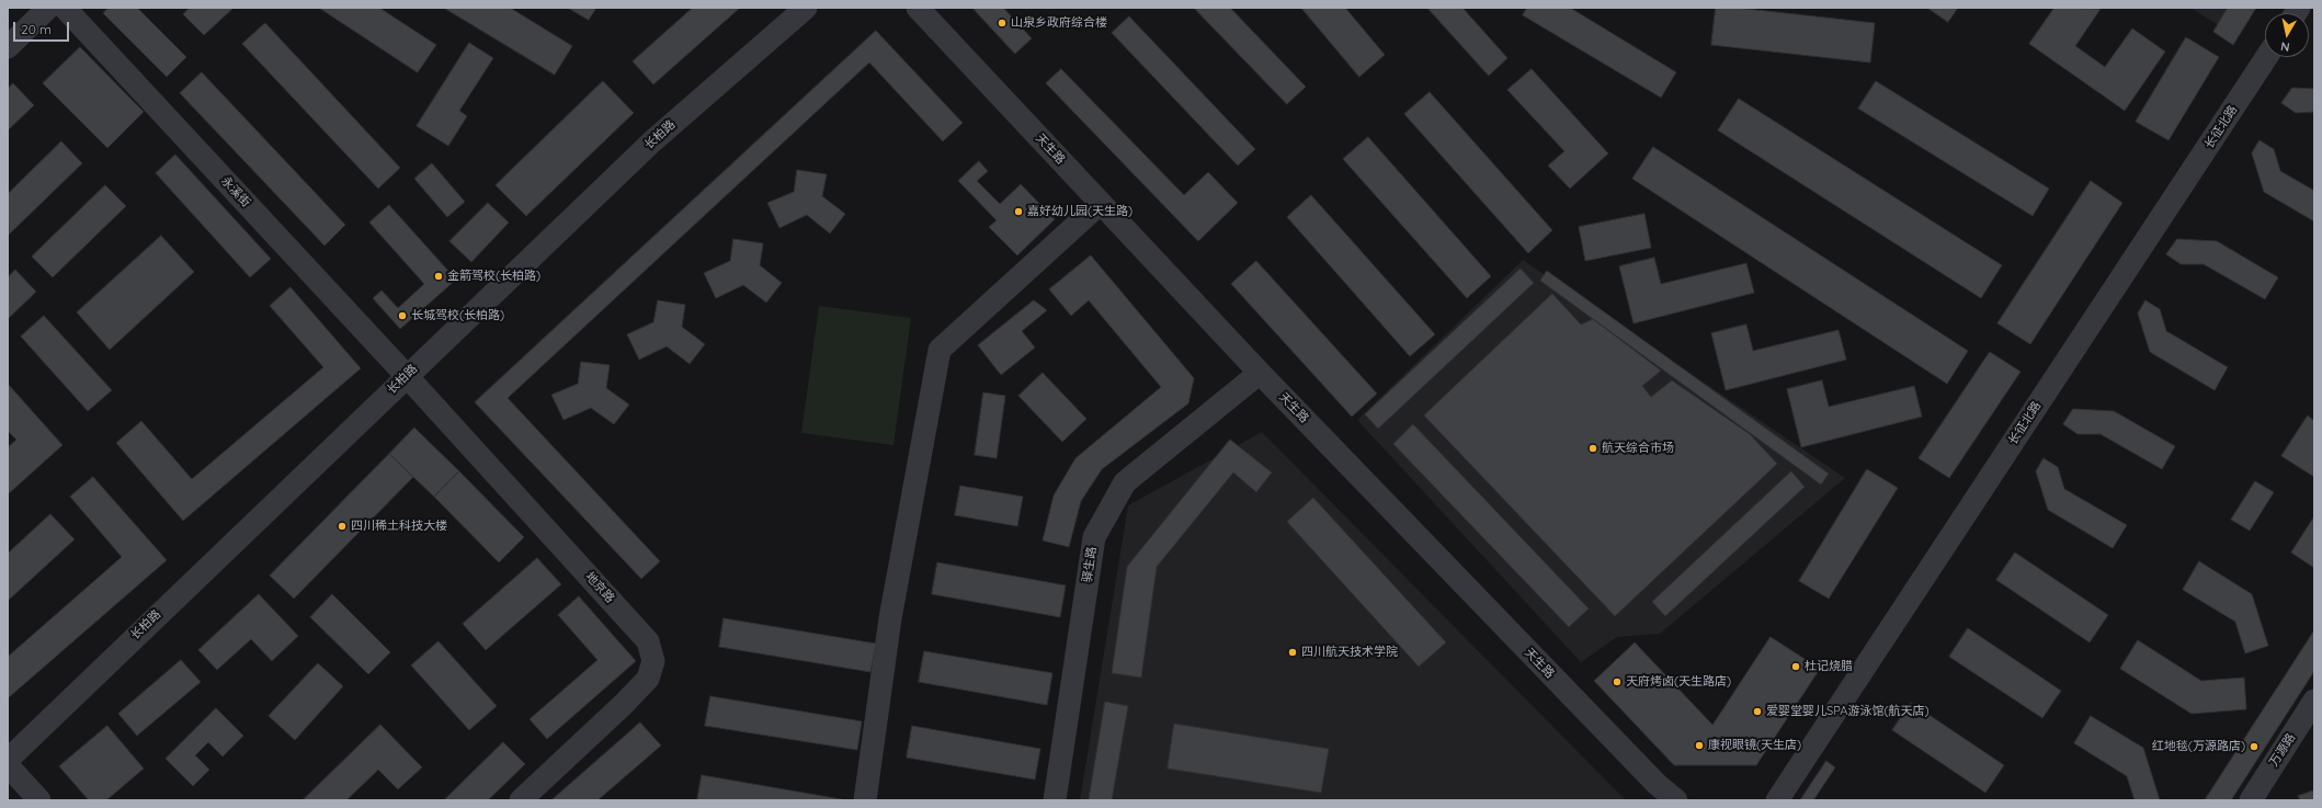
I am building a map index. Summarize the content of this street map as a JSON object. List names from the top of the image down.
{
  "streets": {
    "street": [
      "长征北路",
      "长柏路",
      "天生路",
      "永溪街",
      "驿生路",
      "地京路",
      "万源路"
    ]
  },
  "crossings": [
    ["长柏路", "永溪街"],
    ["长柏路", "地京路"],
    ["天生路", "驿生路"],
    ["永溪街", "地京路"]
  ],
  "places": [
    "山泉乡政府综合楼",
    "嘉好幼儿园(天生路)",
    "金箭驾校(长柏路)",
    "长城驾校(长柏路)",
    "航天综合市场",
    "四川稀土科技大楼",
    "四川航天技术学院",
    "杜记烧腊",
    "天府烤卤(天生路店)",
    "爱婴堂婴儿SPA游泳馆(航天店)",
    "康视眼镜(天生店)",
    "红地毯(万源路店)"
  ],
  "scale_bar": "20 m",
  "north": "bottom"
}
